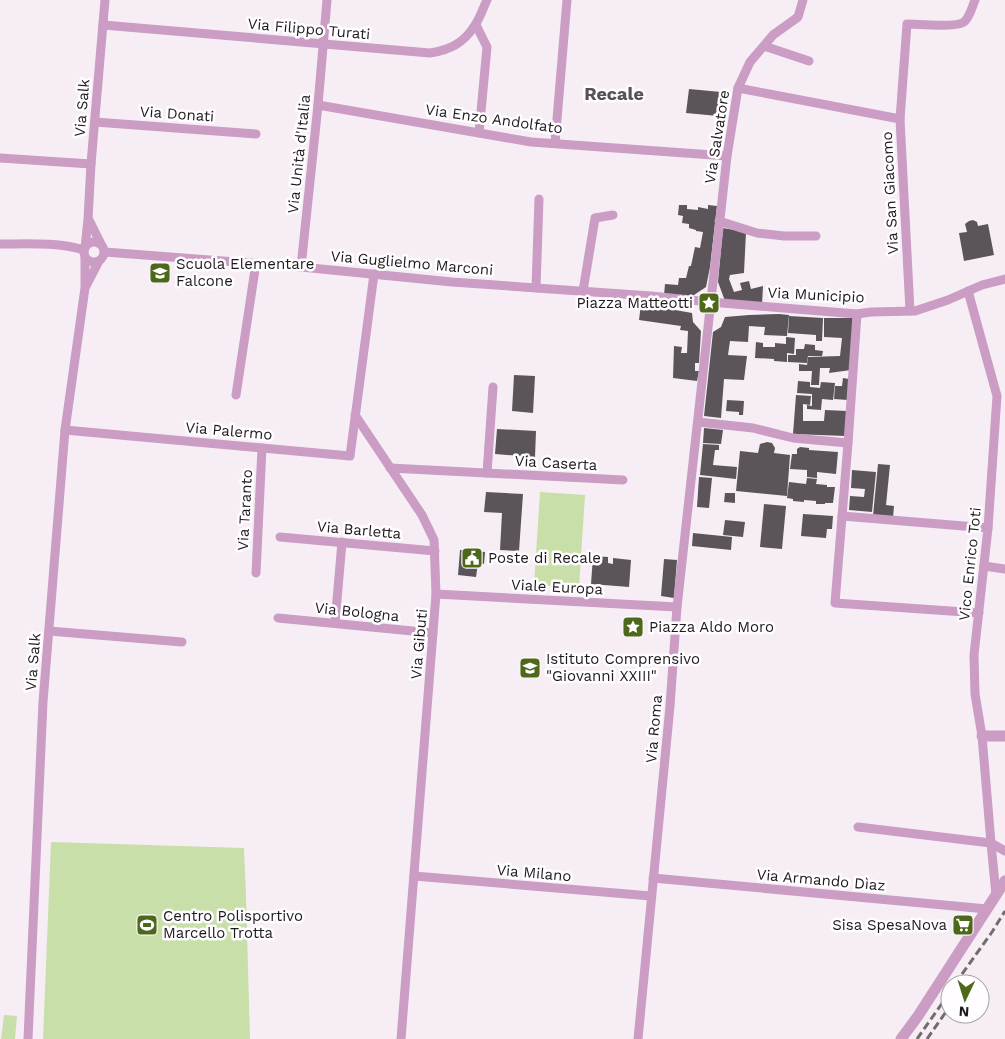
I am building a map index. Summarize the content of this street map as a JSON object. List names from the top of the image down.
{
  "streets": {
    "street": [
      "Via Filippo Turati",
      "Via Salk",
      "Via Donati",
      "Via Enzo Andolfato",
      "Via Salvatore",
      "Via Unità d'Italia",
      "Via San Giacomo",
      "Via Guglielmo Marconi",
      "Via Municipio",
      "Via Palermo",
      "Via Caserta",
      "Via Taranto",
      "Via Barletta",
      "Vico Enrico Toti",
      "Viale Europa",
      "Via Bologna",
      "Via Gibuti",
      "Via Roma",
      "Via Milano",
      "Via Armando Dìaz"
    ]
  },
  "crossings": [
    ["Via Filippo Turati", "Via Salk"],
    ["Via Filippo Turati", "Via Unità d'Italia"],
    ["Via Salk", "Via Donati"],
    ["Via Salk", "Via Guglielmo Marconi"],
    ["Via Salk", "Via Palermo"],
    ["Via Enzo Andolfato", "Via Salvatore"],
    ["Via Enzo Andolfato", "Via Unità d'Italia"],
    ["Via Salvatore", "Via San Giacomo"],
    ["Via Salvatore", "Via Guglielmo Marconi"],
    ["Via Salvatore", "Via Municipio"],
    ["Via Salvatore", "Via Roma"],
    ["Via Unità d'Italia", "Via Guglielmo Marconi"],
    ["Via San Giacomo", "Via Municipio"],
    ["Via Guglielmo Marconi", "Via Municipio"],
    ["Via Guglielmo Marconi", "Via Roma"],
    ["Via Municipio", "Vico Enrico Toti"],
    ["Via Municipio", "Via Roma"],
    ["Via Palermo", "Via Taranto"],
    ["Via Palermo", "Via Gibuti"],
    ["Via Caserta", "Via Gibuti"],
    ["Via Barletta", "Via Gibuti"],
    ["Viale Europa", "Via Gibuti"],
    ["Viale Europa", "Via Roma"],
    ["Via Bologna", "Via Gibuti"],
    ["Via Gibuti", "Via Milano"],
    ["Via Roma", "Via Milano"],
    ["Via Roma", "Via Armando Dìaz"]
  ],
  "districts": ["Recale"],
  "places": {
    "school or university": ["Scuola Elementare Falcone", "Istituto Comprensivo \"Giovanni XXIII\""],
    "place": ["Piazza Matteotti", "Piazza Aldo Moro"],
    "public building": ["Poste di Recale"],
    "sports": ["Centro Polisportivo Marcello Trotta"],
    "supermarket": ["Sisa SpesaNova"]
  },
  "north": "bottom"
}
